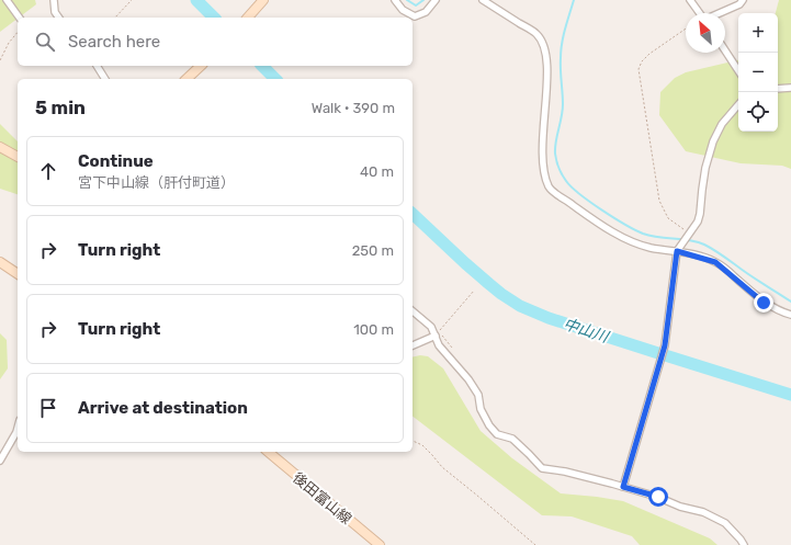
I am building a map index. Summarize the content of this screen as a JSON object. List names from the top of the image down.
{
  "streets": {
    "main road": ["後田富山線"]
  },
  "water": ["中山川"],
  "north": "top left",
  "page": {
    "map_buttons": ["+", "−"],
    "search": "Search here",
    "heading": ["5 min", "Walk · 390 m"],
    "list": [
      ["Continue", "宮下中山線（肝付町道）", "40 m"],
      ["Turn right", "250 m"],
      ["Turn right", "100 m"],
      "Arrive at destination"
    ]
  }
}
